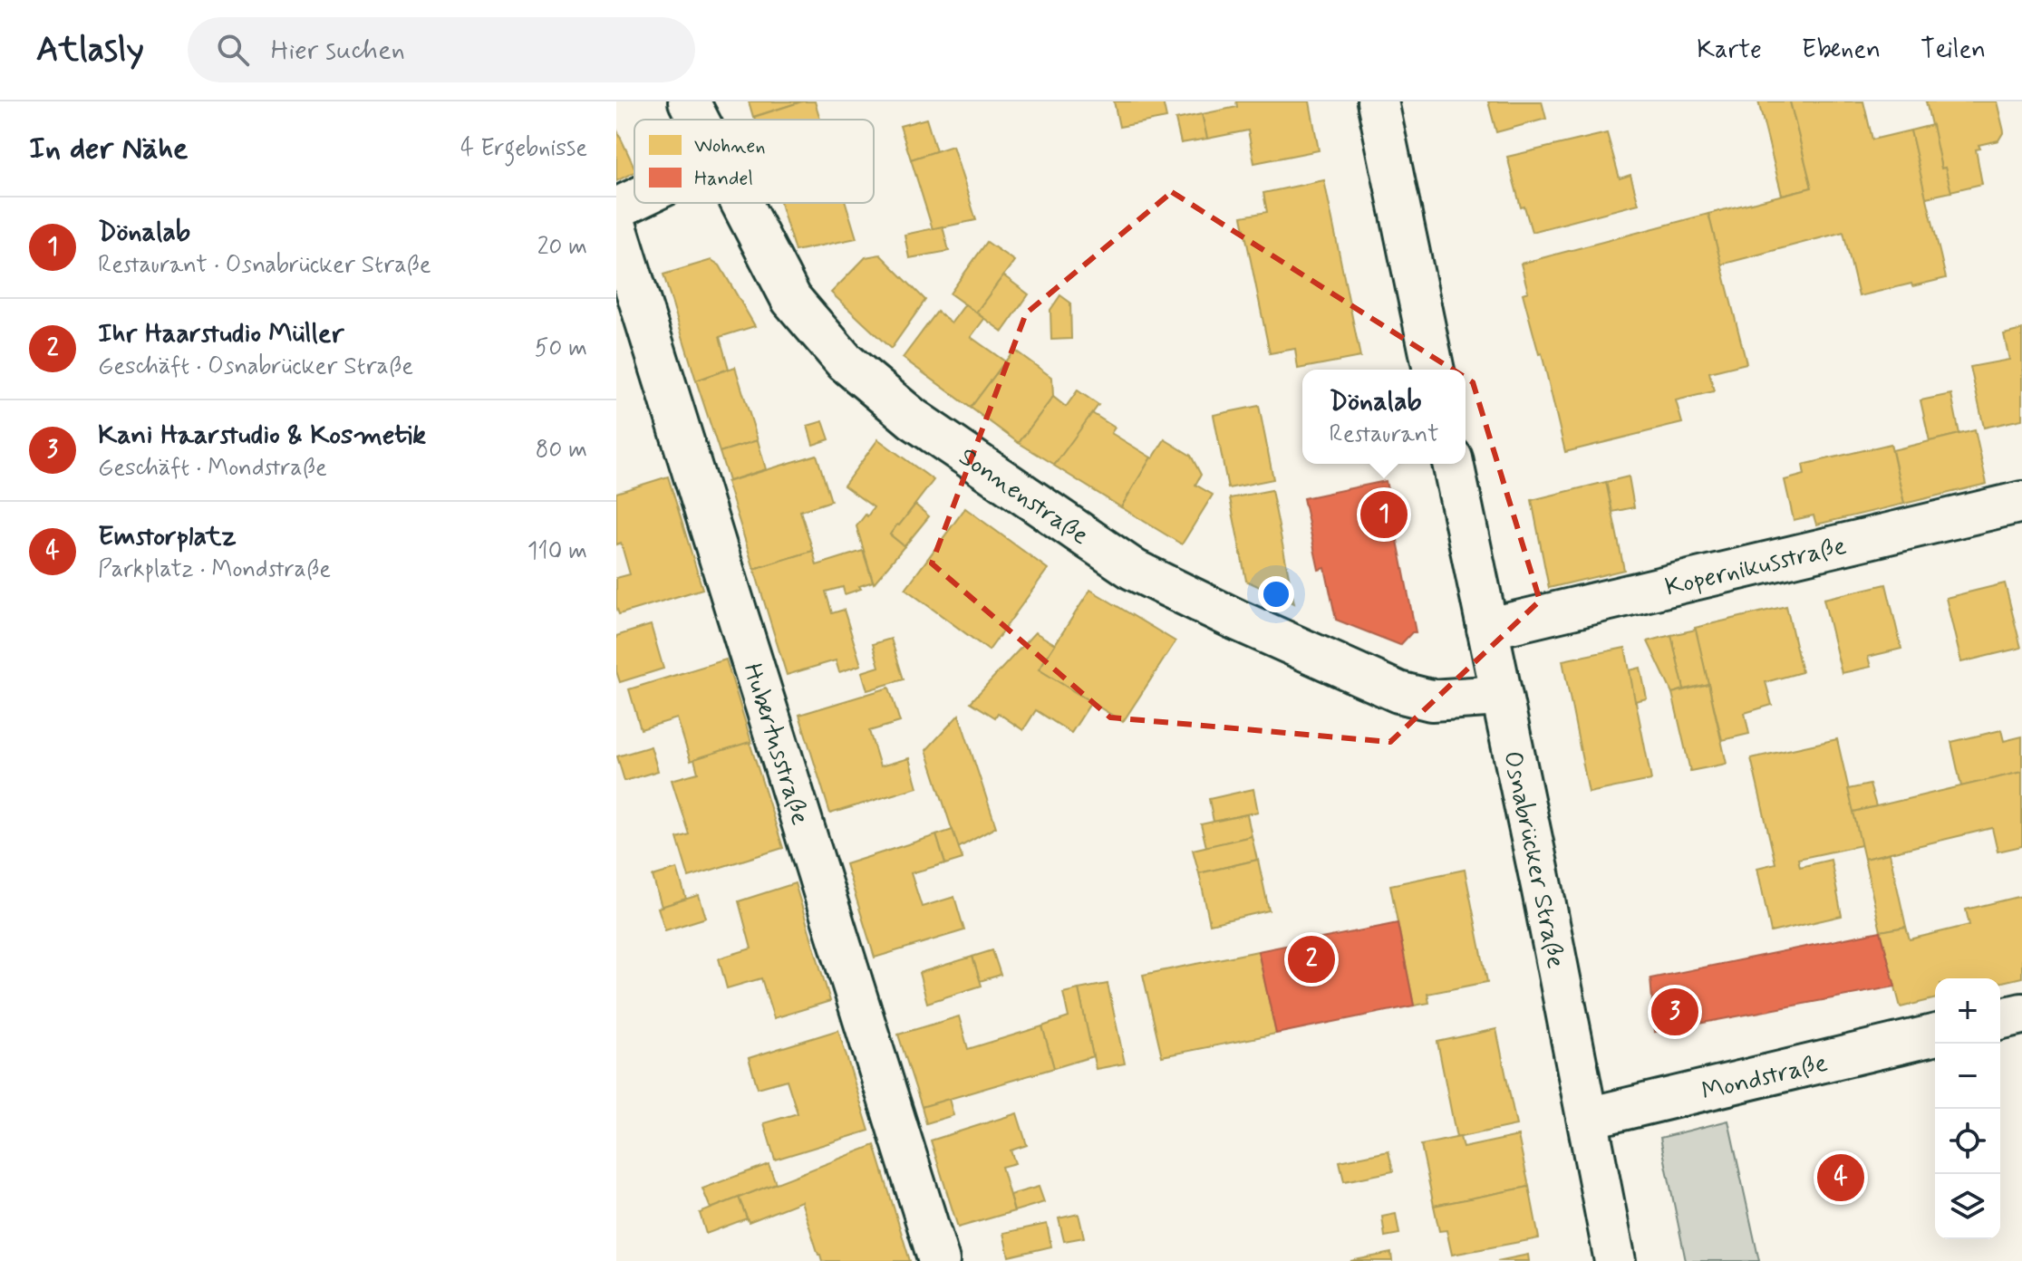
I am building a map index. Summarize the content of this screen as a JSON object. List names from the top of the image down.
{
  "streets": {
    "street": [
      "Sonnenstraße",
      "Kopernikusstraße",
      "Hubertusstraße",
      "Osnabrücker Straße",
      "Mondstraße"
    ]
  },
  "crossings": [
    ["Sonnenstraße", "Osnabrücker Straße"],
    ["Kopernikusstraße", "Osnabrücker Straße"],
    ["Osnabrücker Straße", "Mondstraße"]
  ],
  "legend": ["Wohnen", "Handel"],
  "page": {
    "header": "Atlasly",
    "search": "Hier suchen",
    "nav": ["Karte", "Ebenen", "Teilen"],
    "heading": ["In der Nähe", "4 Ergebnisse"],
    "list": [
      {
        "mark": "1",
        "name": "Dönalab",
        "note": "Restaurant · Osnabrücker Straße",
        "value": "20 m"
      },
      {
        "mark": "2",
        "name": "Ihr Haarstudio Müller",
        "note": "Geschäft · Osnabrücker Straße",
        "value": "50 m"
      },
      {
        "mark": "3",
        "name": "Kani Haarstudio & Kosmetik",
        "note": "Geschäft · Mondstraße",
        "value": "80 m"
      },
      {
        "mark": "4",
        "name": "Emstorplatz",
        "note": "Parkplatz · Mondstraße",
        "value": "110 m"
      }
    ],
    "popup": ["Dönalab", "Restaurant"],
    "pins": [
      "1",
      "2",
      "3",
      "4"
    ],
    "map_buttons": ["+", "−"]
  }
}
